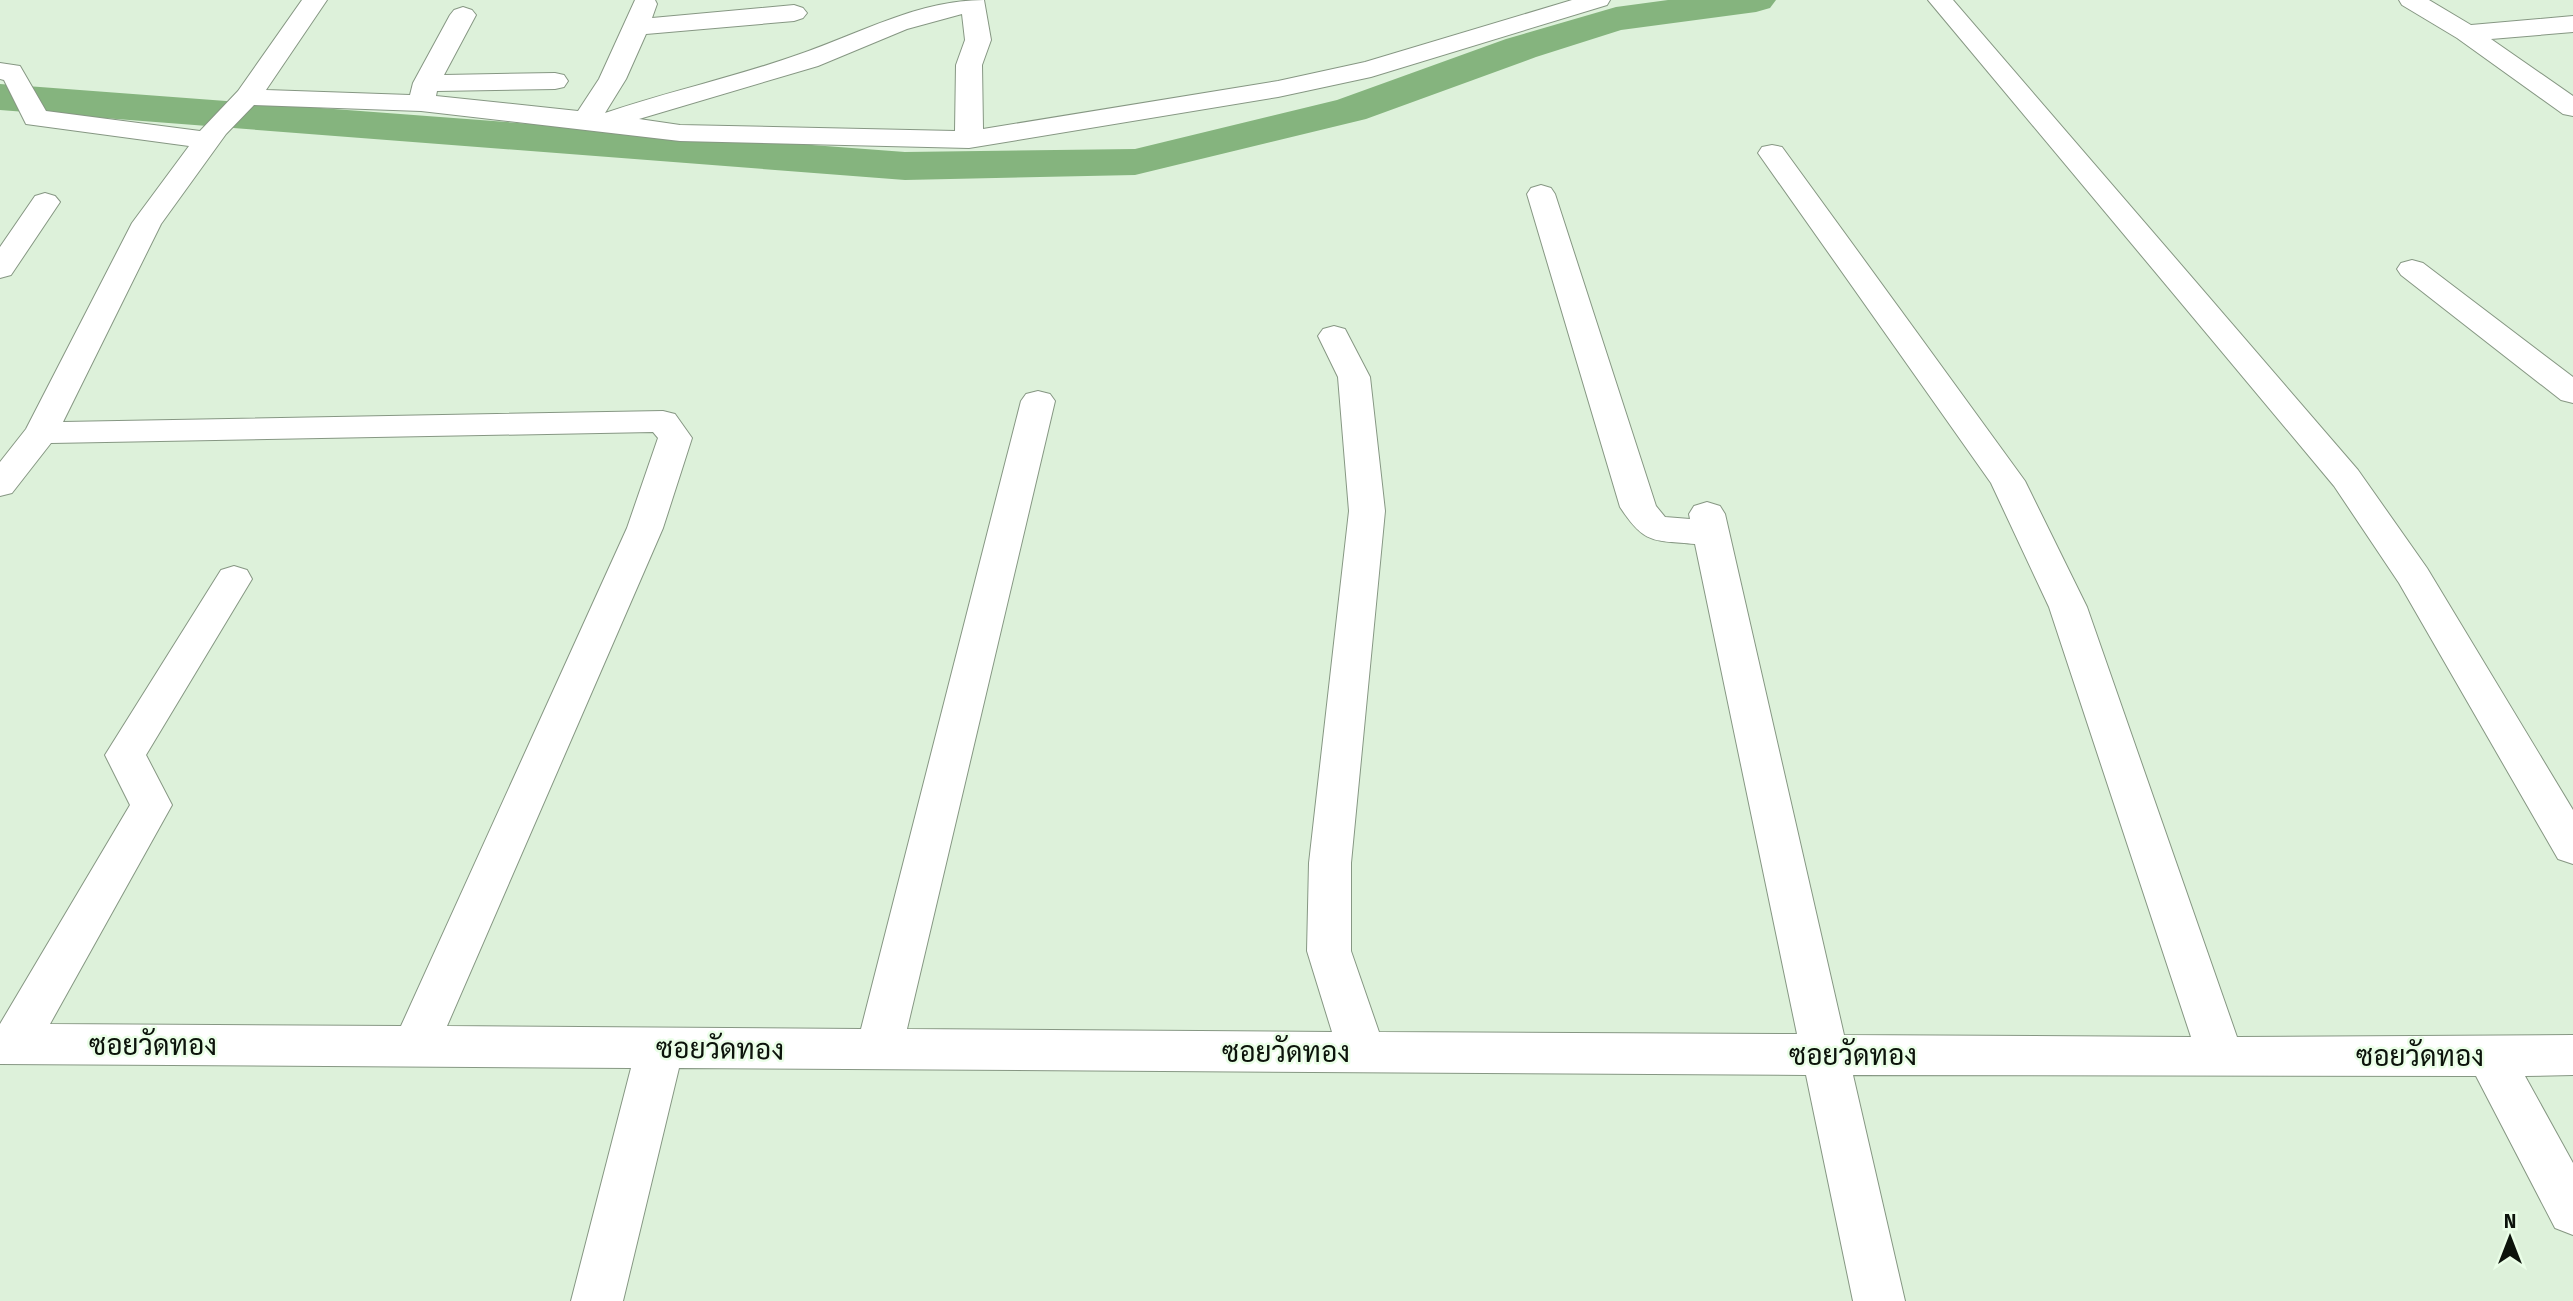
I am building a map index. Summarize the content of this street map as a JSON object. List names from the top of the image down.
{
  "streets": {
    "street": ["ซอยวัดทอง"]
  },
  "north": "top"
}
